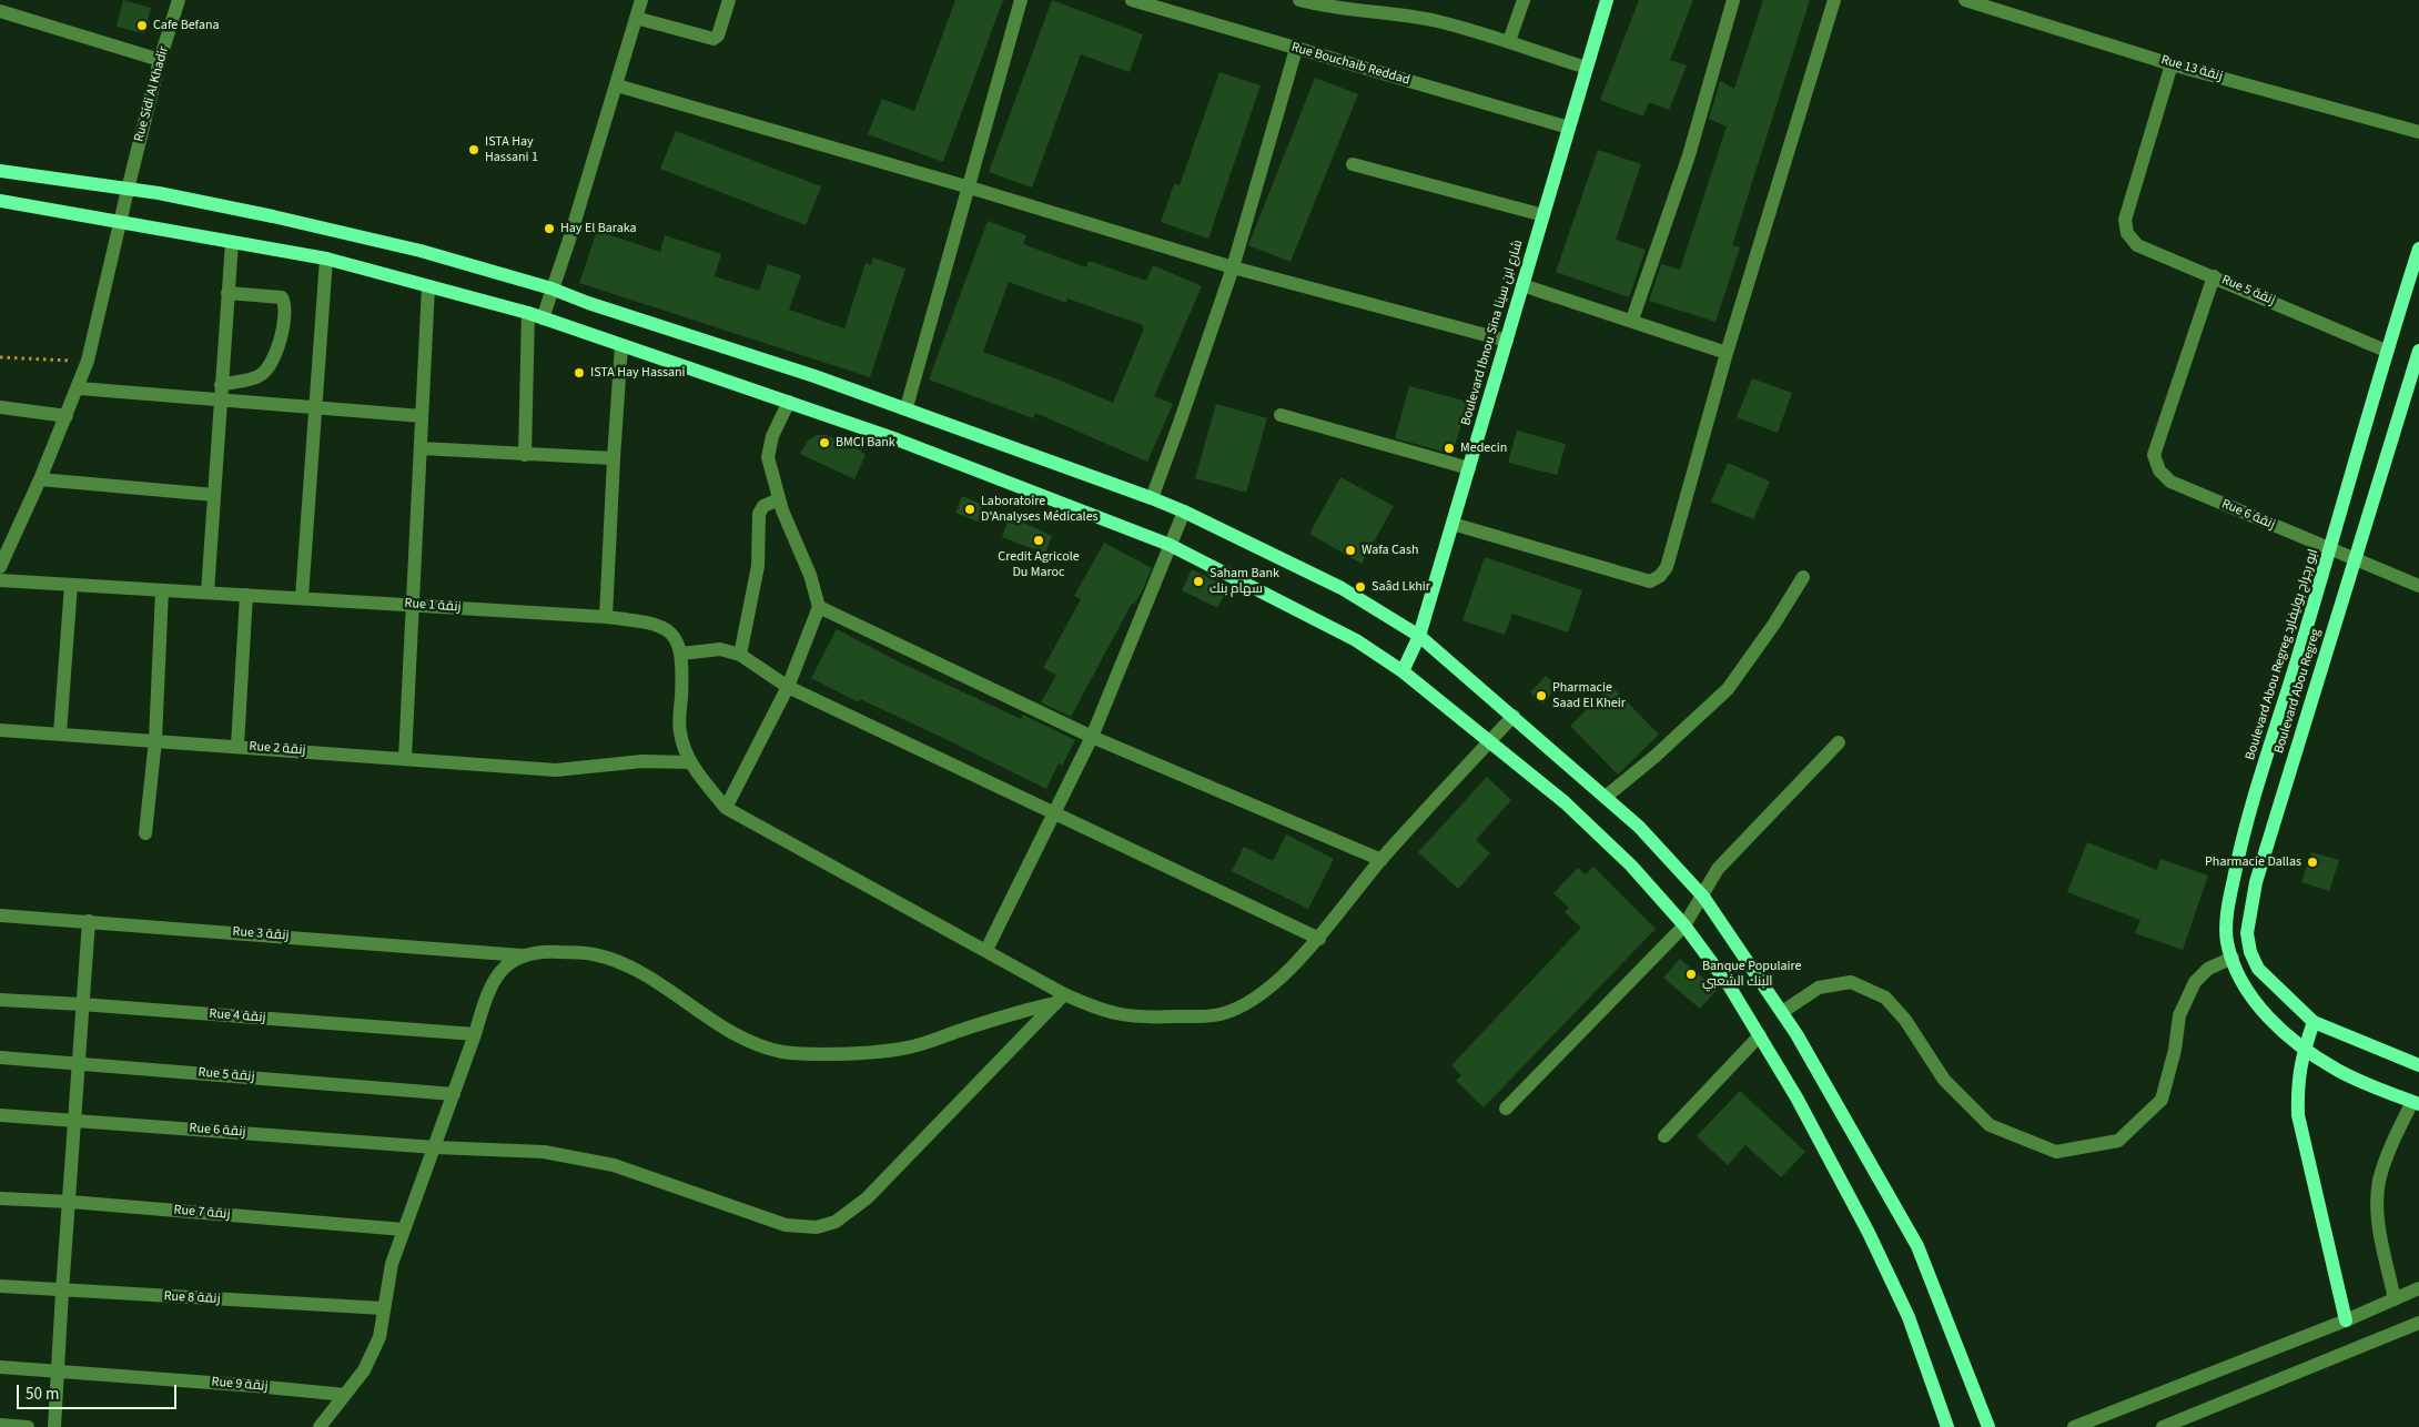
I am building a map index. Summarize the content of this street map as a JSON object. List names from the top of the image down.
{
  "streets": {
    "main road": ["Boulevard Ibnou Sina شارع ابن سينا", "Boulevard Abou Regreg ابو رجراج بوليفارد", "Boulevard Abou Regreg"],
    "street": [
      "Rue Bouchaib Reddad",
      "Rue 13 زنقة",
      "Rue Sidi Al Khadir",
      "Rue 5 زنقة",
      "Rue 6 زنقة",
      "Rue 1 زنقة",
      "Rue 2 زنقة",
      "Rue 3 زنقة",
      "Rue 4 زنقة",
      "Rue 7 زنقة",
      "Rue 8 زنقة",
      "Rue 9 زنقة"
    ]
  },
  "crossings": [
    ["Rue Bouchaib Reddad", "Boulevard Ibnou Sina شارع ابن سينا"],
    ["Rue 13 زنقة", "Rue 5 زنقة"],
    ["Rue 5 زنقة", "Rue 6 زنقة"],
    ["Rue 5 زنقة", "Boulevard Abou Regreg ابو رجراج بوليفارد"],
    ["Rue 6 زنقة", "Boulevard Abou Regreg ابو رجراج بوليفارد"],
    ["Rue 6 زنقة", "Boulevard Abou Regreg"],
    ["Rue 6 زنقة", "Rue 3 زنقة"]
  ],
  "places": [
    "Cafe Befana",
    "ISTA Hay Hassani 1",
    "Hay El Baraka",
    "ISTA Hay Hassani",
    "BMCI Bank",
    "Medecin",
    "Laboratoire D'Analyses Médicales",
    "Credit Agricole Du Maroc",
    "Wafa Cash",
    "Saham Bank سهام بنك",
    "Saâd Lkhir",
    "Pharmacie Saad El Kheir",
    "Pharmacie Dallas",
    "Banque Populaire البنك الشعبي"
  ],
  "scale_bar": "50 m"
}
